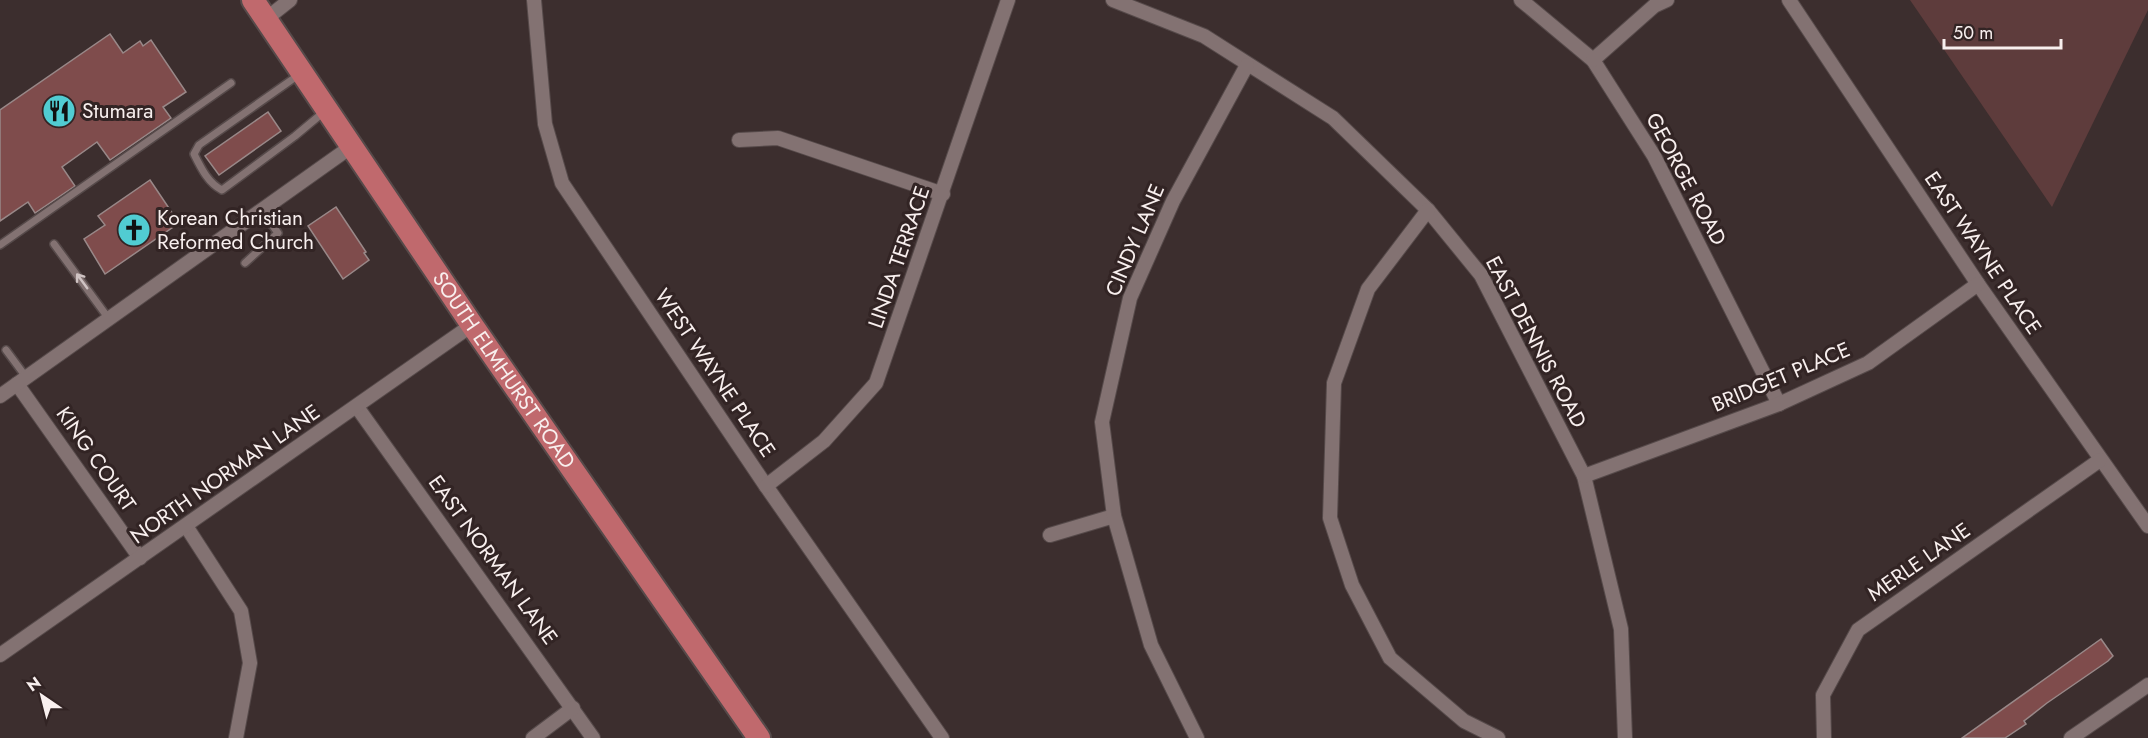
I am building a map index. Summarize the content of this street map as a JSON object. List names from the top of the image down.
{
  "streets": {
    "main road": ["SOUTH ELMHURST ROAD"],
    "street": [
      "GEORGE ROAD",
      "CINDY LANE",
      "EAST WAYNE PLACE",
      "LINDA TERRACE",
      "EAST DENNIS ROAD",
      "WEST WAYNE PLACE",
      "BRIDGET PLACE",
      "KING COURT",
      "NORTH NORMAN LANE",
      "EAST NORMAN LANE",
      "MERLE LANE"
    ]
  },
  "crossings": [
    ["GEORGE ROAD", "BRIDGET PLACE"],
    ["CINDY LANE", "EAST DENNIS ROAD"],
    ["EAST WAYNE PLACE", "BRIDGET PLACE"],
    ["EAST WAYNE PLACE", "MERLE LANE"],
    ["LINDA TERRACE", "WEST WAYNE PLACE"],
    ["EAST DENNIS ROAD", "BRIDGET PLACE"],
    ["SOUTH ELMHURST ROAD", "NORTH NORMAN LANE"],
    ["KING COURT", "NORTH NORMAN LANE"],
    ["NORTH NORMAN LANE", "EAST NORMAN LANE"]
  ],
  "places": {
    "restaurant": ["Stumara"],
    "church": ["Korean Christian Reformed Church"]
  },
  "scale_bar": "50 m",
  "north": "top left"
}
